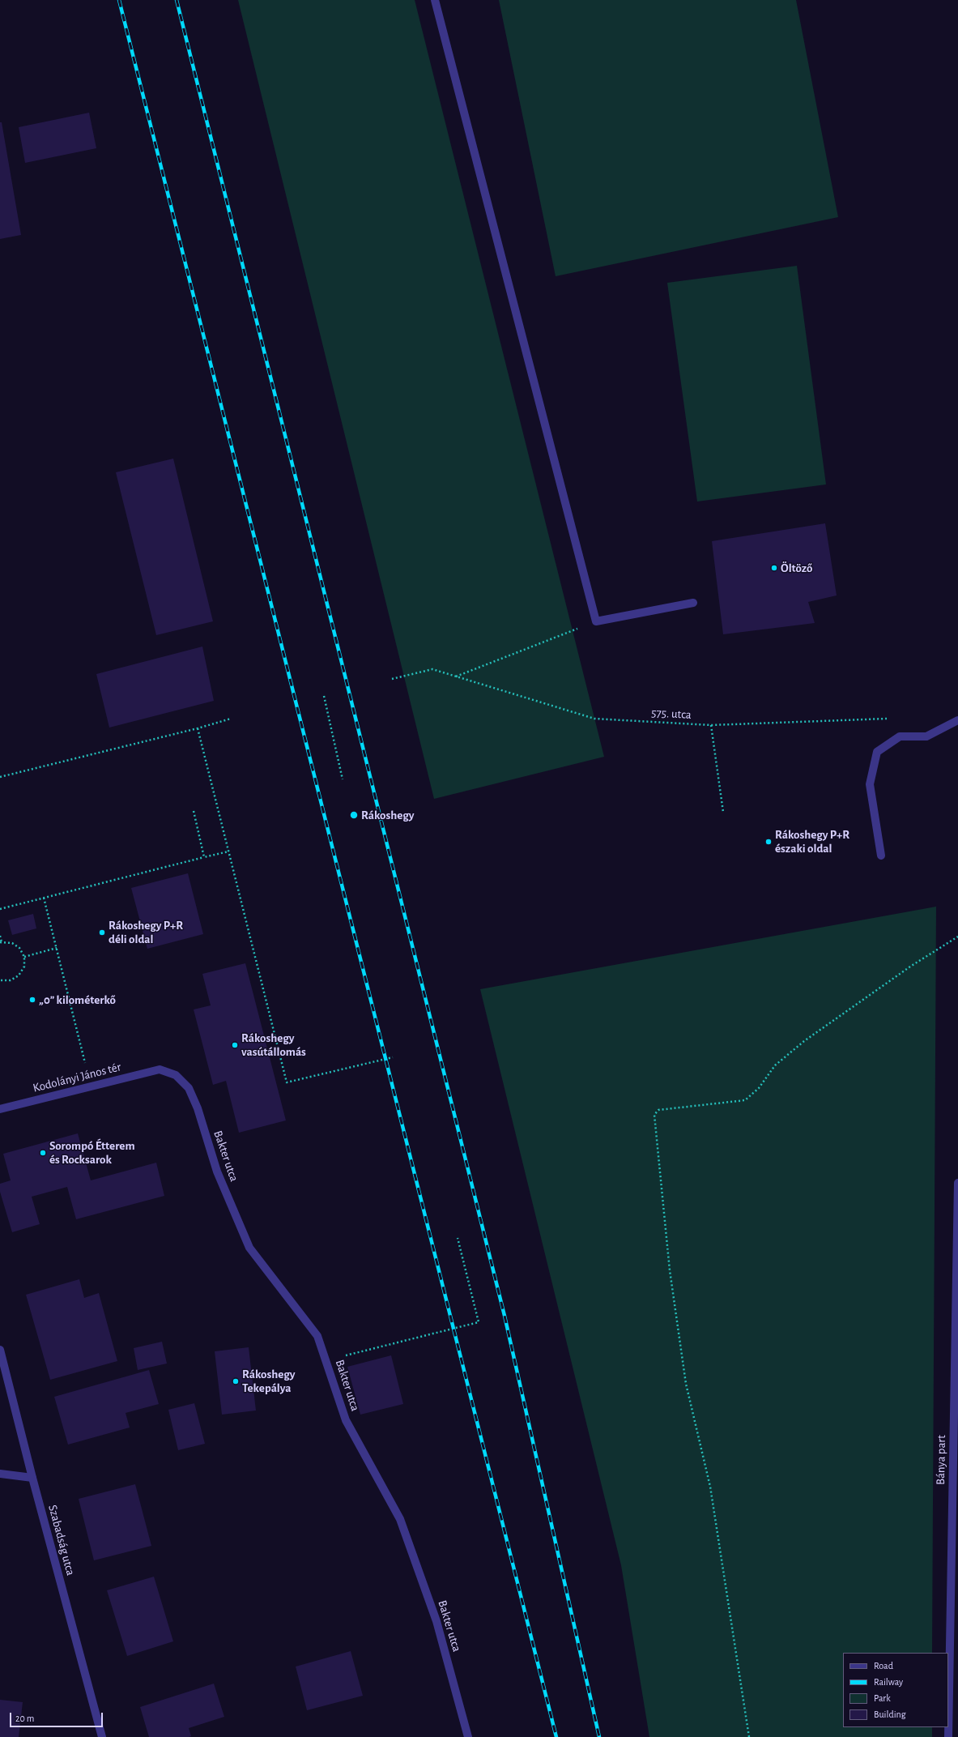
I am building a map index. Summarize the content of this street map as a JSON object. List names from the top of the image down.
{
  "streets": {
    "street": [
      "Kodolányi János tér",
      "Bakter utca",
      "Bánya part",
      "Szabadság utca"
    ],
    "path": ["575. utca"]
  },
  "crossings": [
    ["Kodolányi János tér", "Bakter utca"]
  ],
  "places": [
    "Öltöző",
    "Rákoshegy",
    "Rákoshegy P+R északi oldal",
    "Rákoshegy P+R déli oldal",
    "„0” kilométerkő",
    "Rákoshegy vasútállomás",
    "Sorompó Étterem és Rocksarok",
    "Rákoshegy Tekepálya"
  ],
  "legend": [
    "Road",
    "Railway",
    "Park",
    "Building"
  ],
  "scale_bar": "20 m"
}
